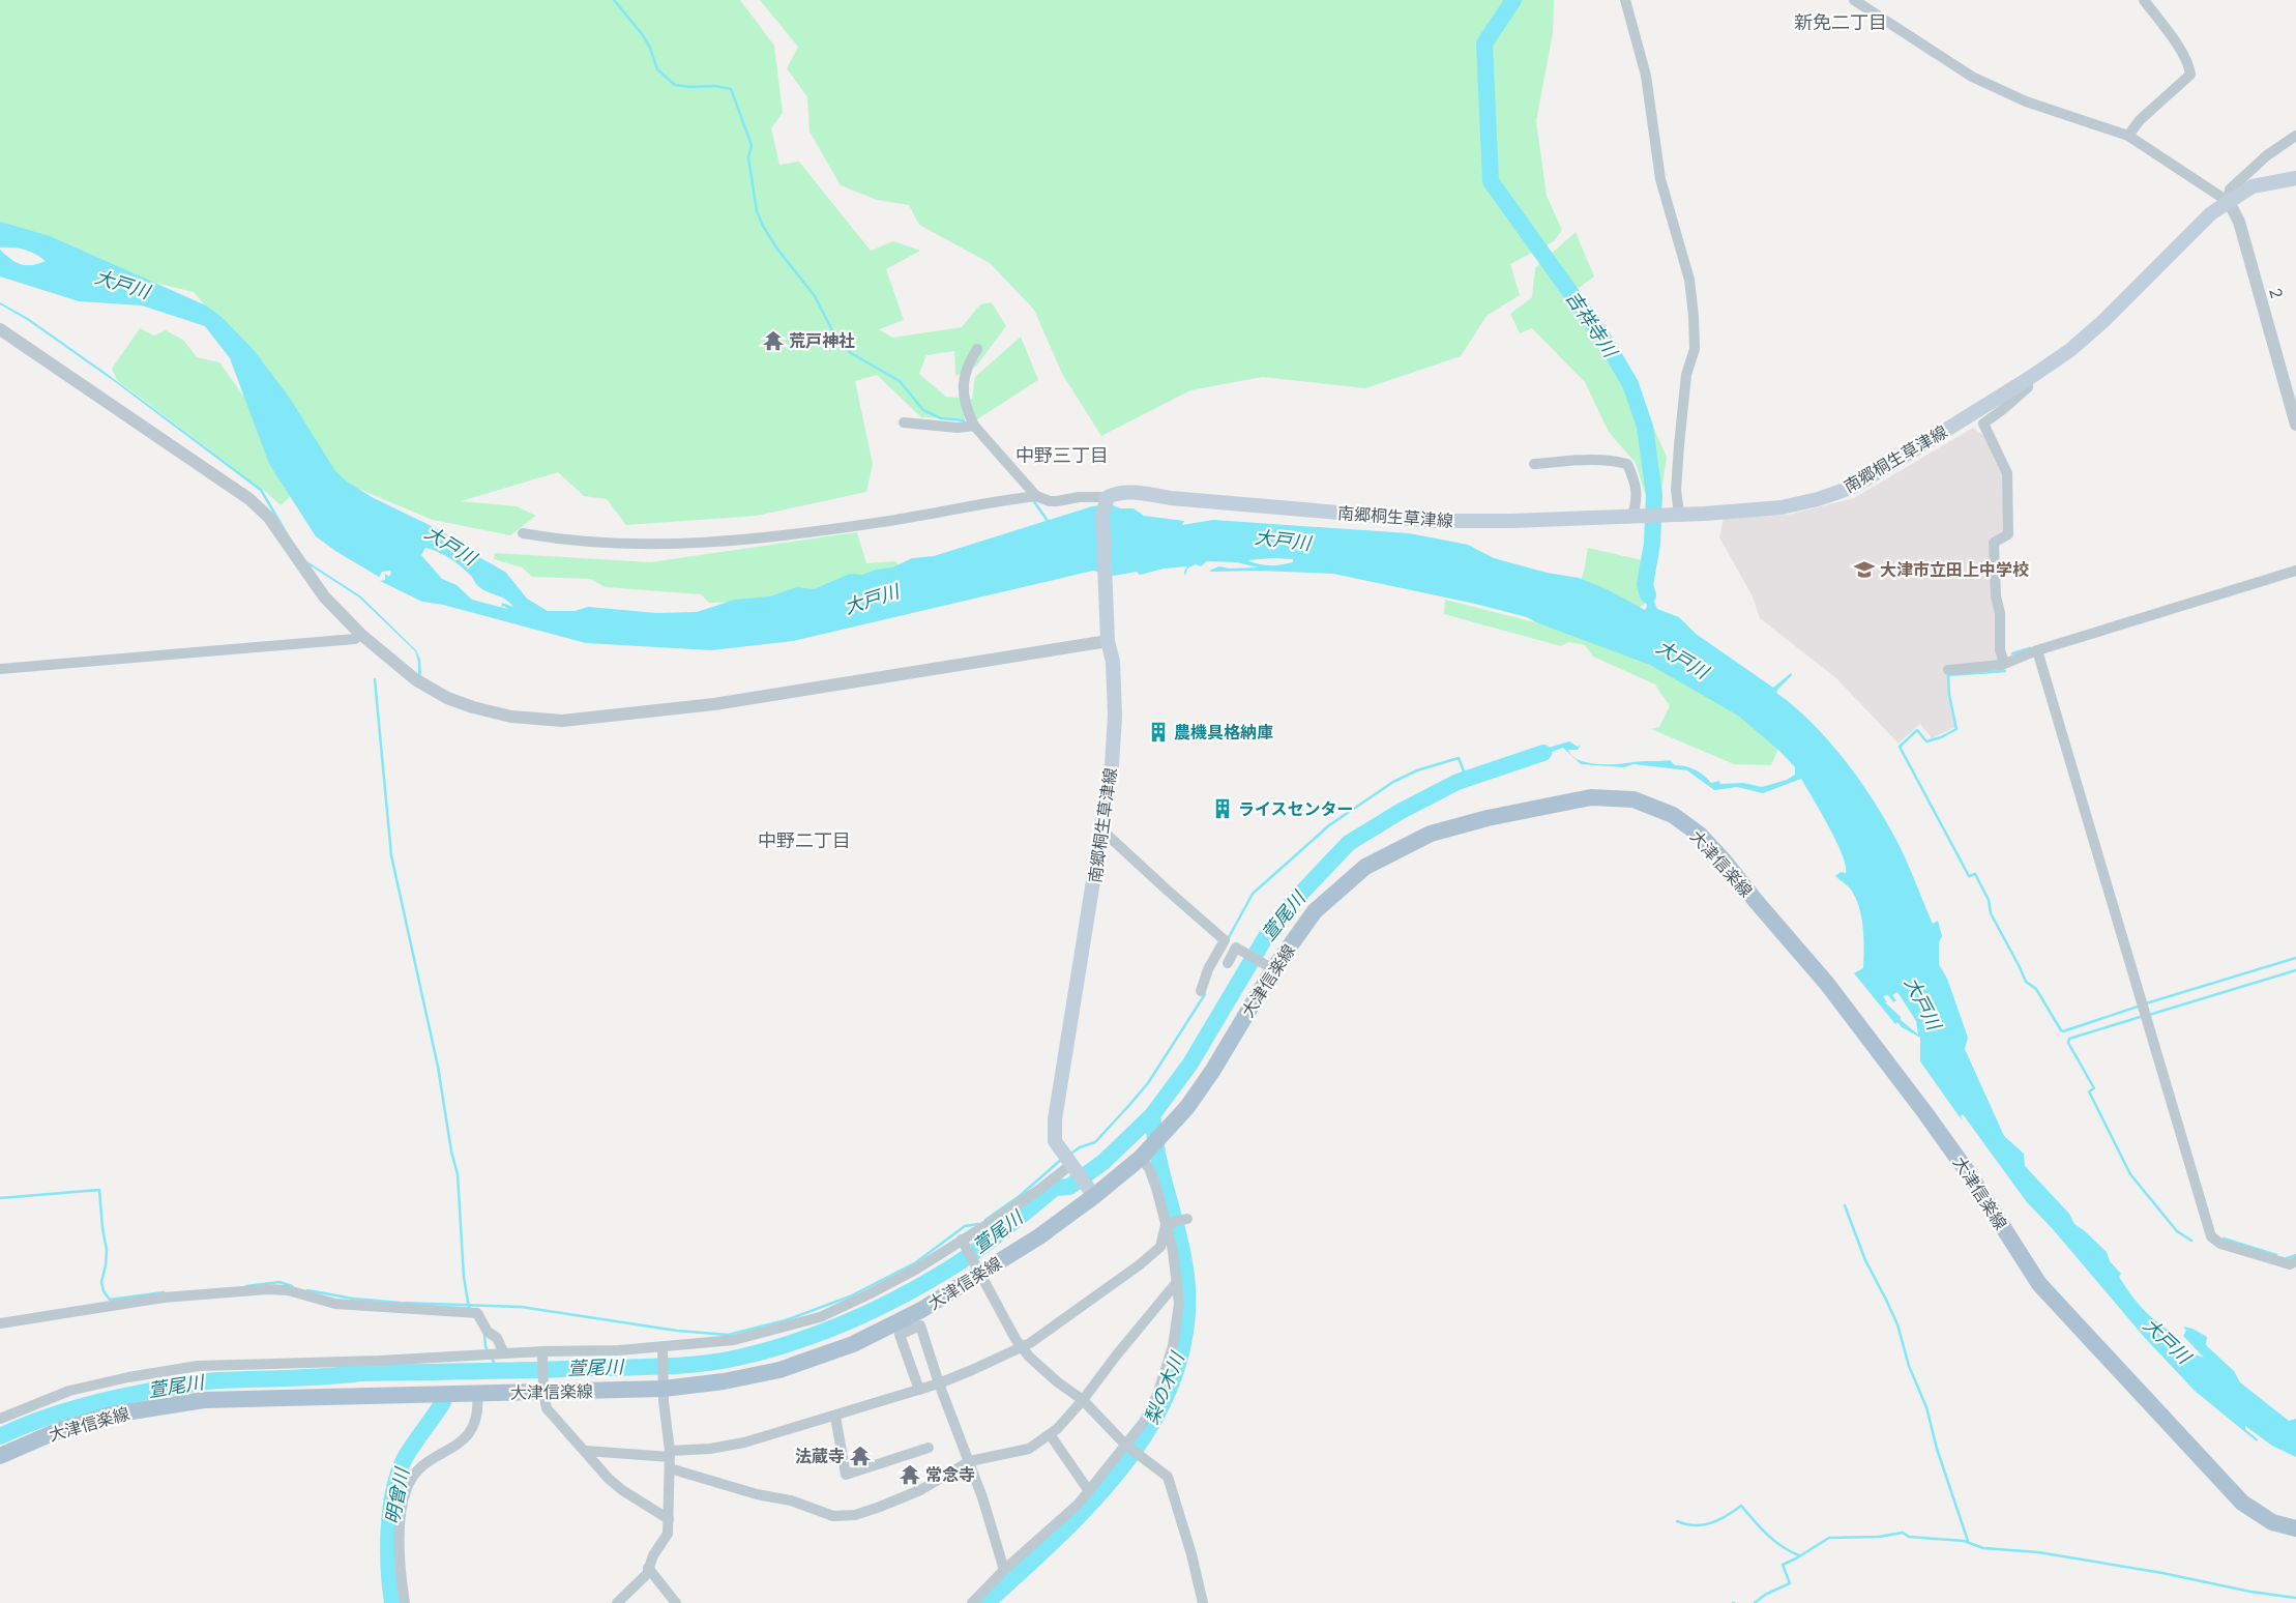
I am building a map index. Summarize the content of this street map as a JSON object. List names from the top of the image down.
{
  "streets": {
    "main road": ["南郷桐生草津線", "大津信楽線"],
    "street": ["2"]
  },
  "crossings": [
    ["2", "南郷桐生草津線"],
    ["南郷桐生草津線", "大津信楽線"]
  ],
  "districts": ["新免二丁目", "中野三丁目", "中野二丁目"],
  "water": [
    "大戸川",
    "吉祥寺川",
    "萱尾川",
    "梨の木川",
    "明曾川"
  ],
  "places": {
    "temple": ["荒戸神社", "法蔵寺", "常念寺"],
    "school or university": ["大津市立田上中学校"],
    "building": ["農機具格納庫", "ライスセンター"]
  }
}
